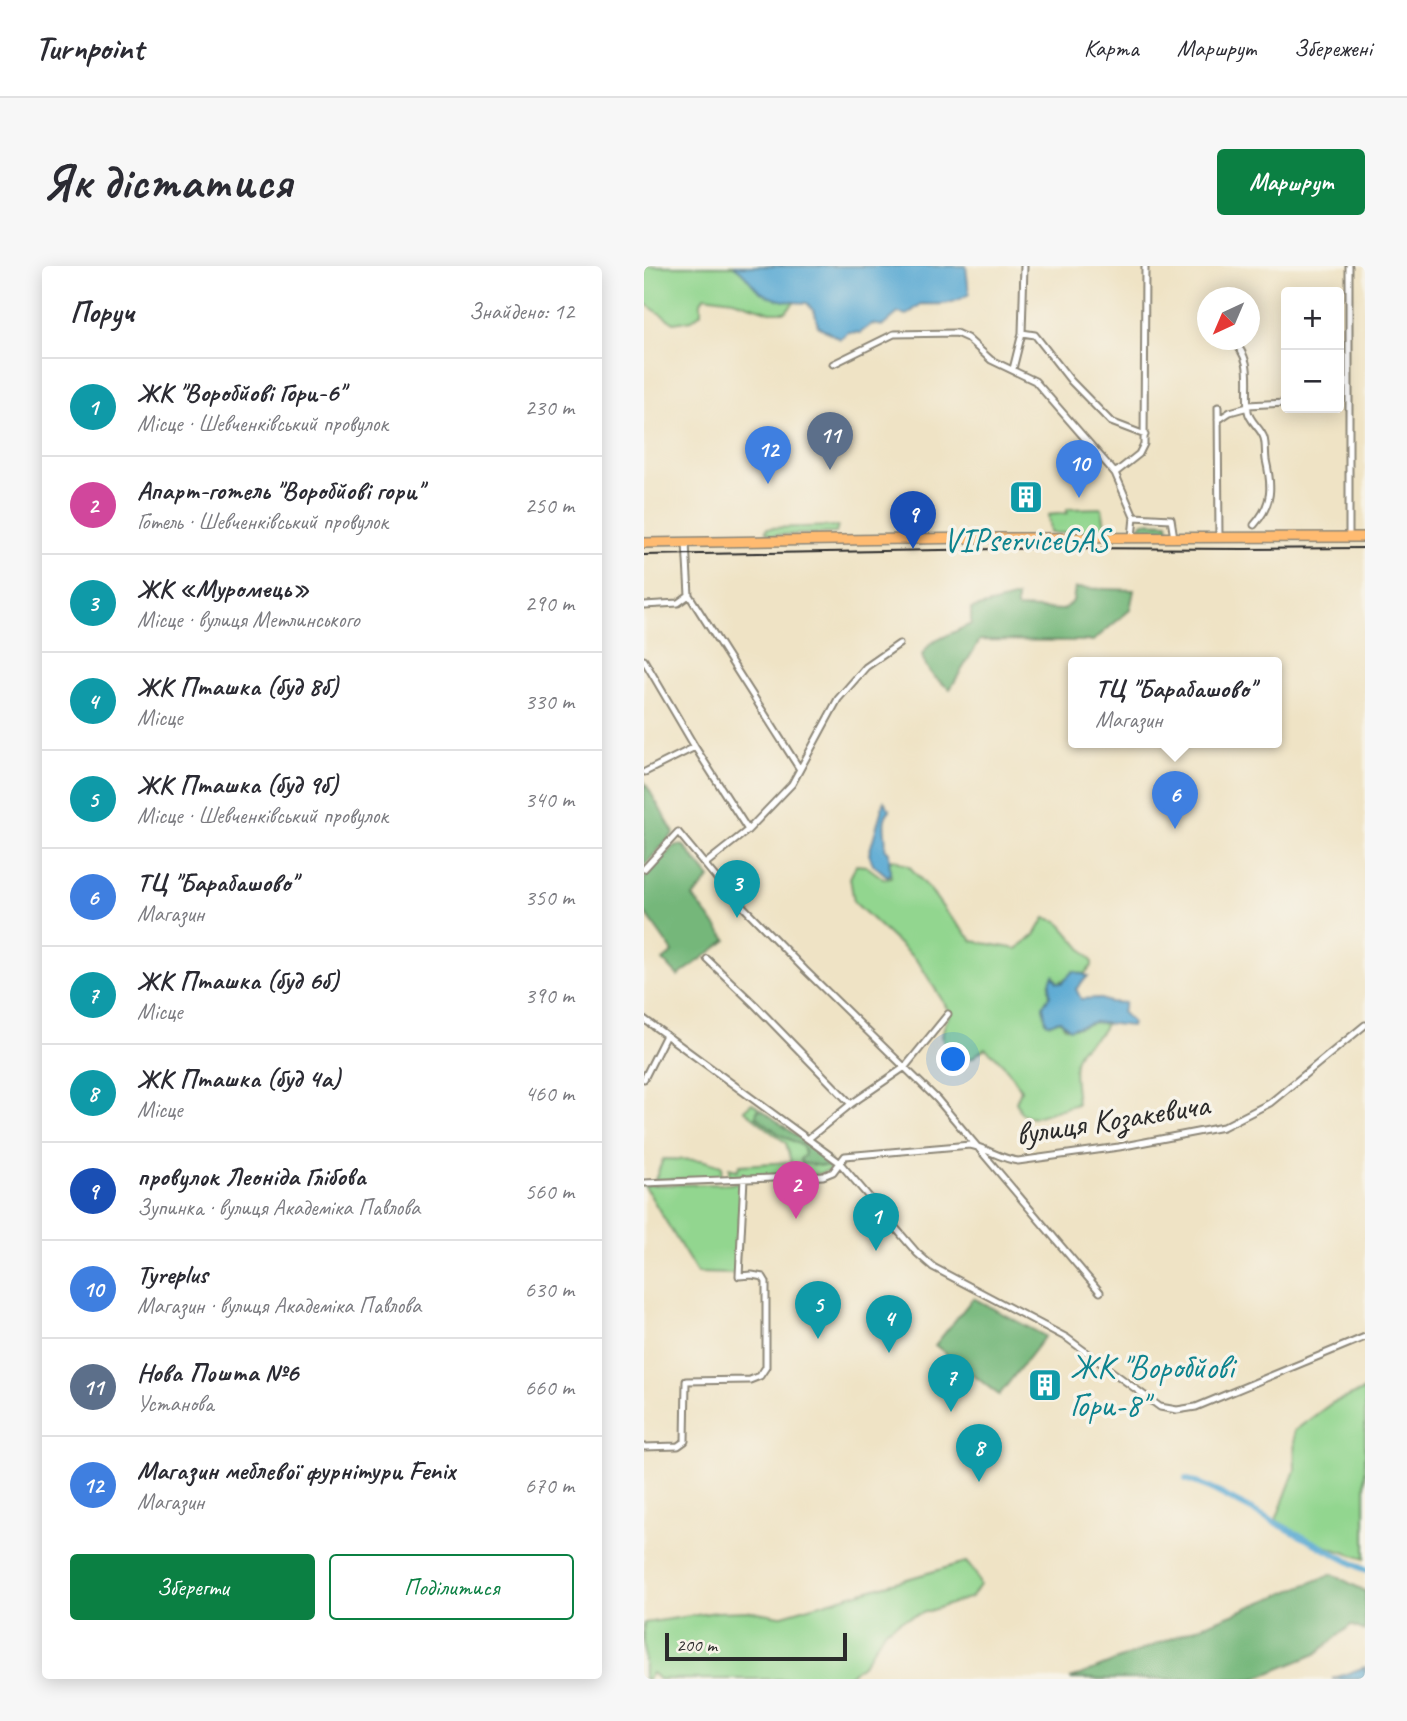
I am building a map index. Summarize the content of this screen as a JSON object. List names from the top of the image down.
{
  "streets": {
    "street": ["вулиця Козакевича"]
  },
  "places": {
    "building": ["VIPserviceGAS", "ЖК \"Воробйові Гори-8\""]
  },
  "scale_bar": "200 m",
  "north": "bottom left",
  "page": {
    "header": "Turnpoint",
    "nav": ["Карта", "Маршрут", "Збережені"],
    "buttons": [
      "Маршрут",
      ["Зберегти", "Поділитися"]
    ],
    "title": "Як дістатися",
    "heading": ["Поруч", "Знайдено: 12"],
    "map_buttons": ["+", "−"],
    "list": [
      {
        "mark": "1",
        "name": "ЖК \"Воробйові Гори-6\"",
        "note": "Місце · Шевченківський провулок",
        "value": "230 m"
      },
      {
        "mark": "2",
        "name": "Апарт-готель \"Воробйові гори\"",
        "note": "Готель · Шевченківський провулок",
        "value": "250 m"
      },
      {
        "mark": "3",
        "name": "ЖК «Муромець»",
        "note": "Місце · вулиця Метлинського",
        "value": "290 m"
      },
      {
        "mark": "4",
        "name": "ЖК Пташка (буд 8б)",
        "note": "Місце",
        "value": "330 m"
      },
      {
        "mark": "5",
        "name": "ЖК Пташка (буд 9б)",
        "note": "Місце · Шевченківський провулок",
        "value": "340 m"
      },
      {
        "mark": "6",
        "name": "ТЦ \"Барабашово\"",
        "note": "Магазин",
        "value": "350 m"
      },
      {
        "mark": "7",
        "name": "ЖК Пташка (буд 6б)",
        "note": "Місце",
        "value": "390 m"
      },
      {
        "mark": "8",
        "name": "ЖК Пташка (буд 4а)",
        "note": "Місце",
        "value": "460 m"
      },
      {
        "mark": "9",
        "name": "провулок Леоніда Глібова",
        "note": "Зупинка · вулиця Академіка Павлова",
        "value": "560 m"
      },
      {
        "mark": "10",
        "name": "Tyreplus",
        "note": "Магазин · вулиця Академіка Павлова",
        "value": "630 m"
      },
      {
        "mark": "11",
        "name": "Нова Пошта №6",
        "note": "Установа",
        "value": "660 m"
      },
      {
        "mark": "12",
        "name": "Магазин меблевої фурнітури Fenix",
        "note": "Магазин",
        "value": "670 m"
      }
    ],
    "pins": [
      "11",
      "12",
      "10",
      "9",
      "6",
      "3",
      "2",
      "1",
      "5",
      "4",
      "7",
      "8"
    ],
    "popup": ["ТЦ \"Барабашово\"", "Магазин"],
    "scale": "200 m"
  }
}
